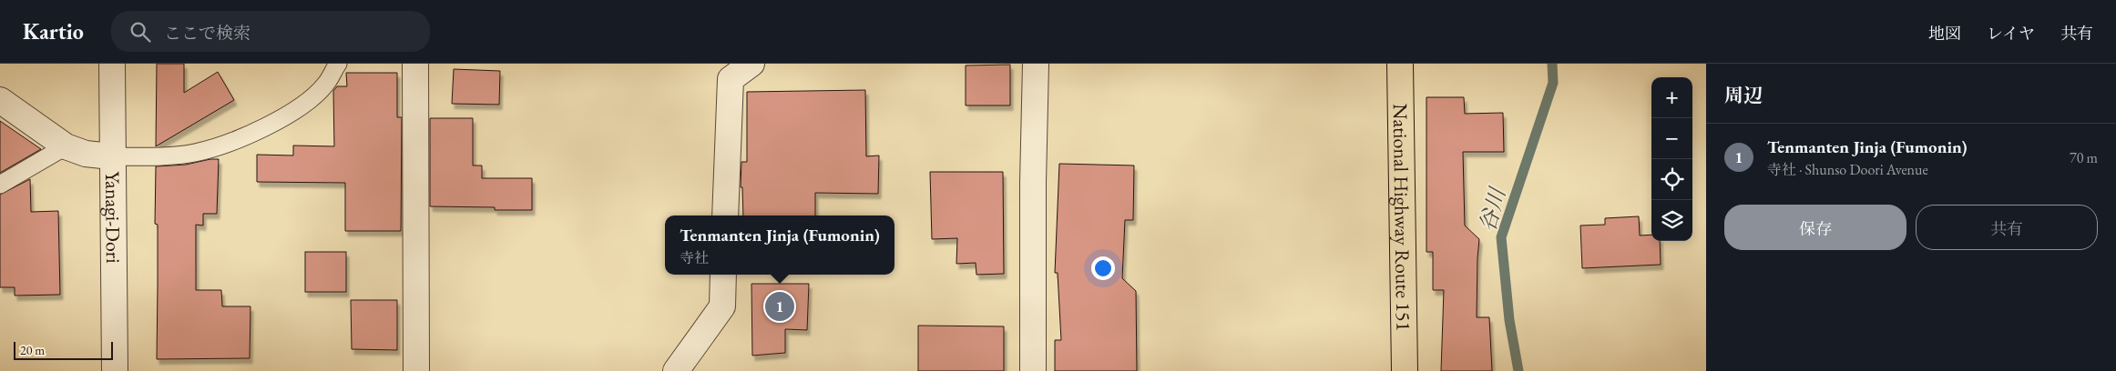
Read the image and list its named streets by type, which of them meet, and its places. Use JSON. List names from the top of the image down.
{
  "streets": {
    "highway": ["National Highway Route 151"],
    "street": ["Yanagi-Dori"]
  },
  "water": ["谷川"],
  "scale_bar": "20 m",
  "page": {
    "header": "Kartio",
    "search": "ここで検索",
    "nav": ["地図", "レイヤ", "共有"],
    "heading": "周辺",
    "map_buttons": ["+", "−"],
    "list": [
      {
        "mark": "1",
        "name": "Tenmanten Jinja (Fumonin)",
        "note": "寺社 · Shunso Doori Avenue",
        "value": "70 m"
      }
    ],
    "buttons": ["保存", "共有"],
    "popup": ["Tenmanten Jinja (Fumonin)", "寺社"],
    "pins": "1",
    "scale": "20 m"
  }
}
